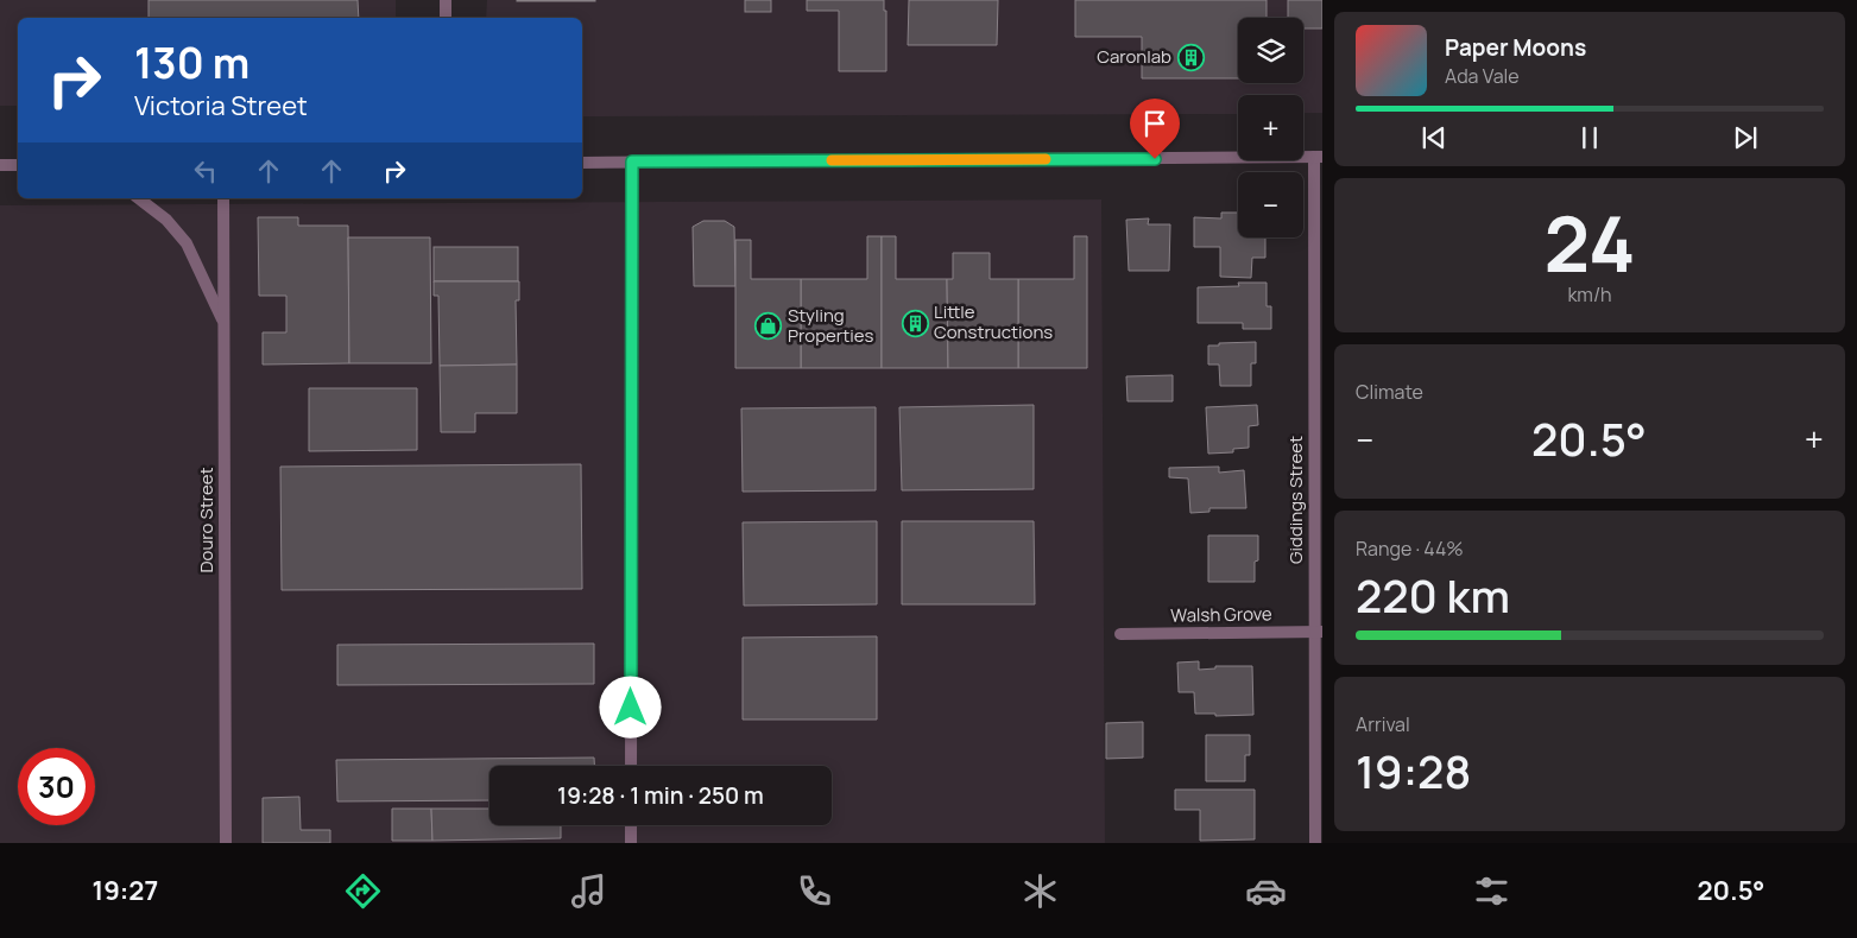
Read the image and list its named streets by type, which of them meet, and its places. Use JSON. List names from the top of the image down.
{
  "streets": {
    "street": ["Giddings Street", "Douro Street", "Walsh Grove"]
  },
  "crossings": [
    ["Giddings Street", "Walsh Grove"]
  ],
  "places": {
    "building": ["Caronlab", "Little Constructions"],
    "shop": ["Styling Properties"]
  },
  "page": {
    "map_buttons": ["+", "−"],
    "turn": ["130 m", "Victoria Street"],
    "song": ["Paper Moons", "Ada Vale"],
    "tile": [
      ["24", "km/h"],
      "Climate",
      ["Range · 44%", "220 km"],
      ["Arrival", "19:28"]
    ],
    "heat": ["−", "20.5°", "+"],
    "limit": "30",
    "trip": "19:28 · 1 min · 250 m",
    "tabs": ["19:27", "20.5°"]
  }
}
